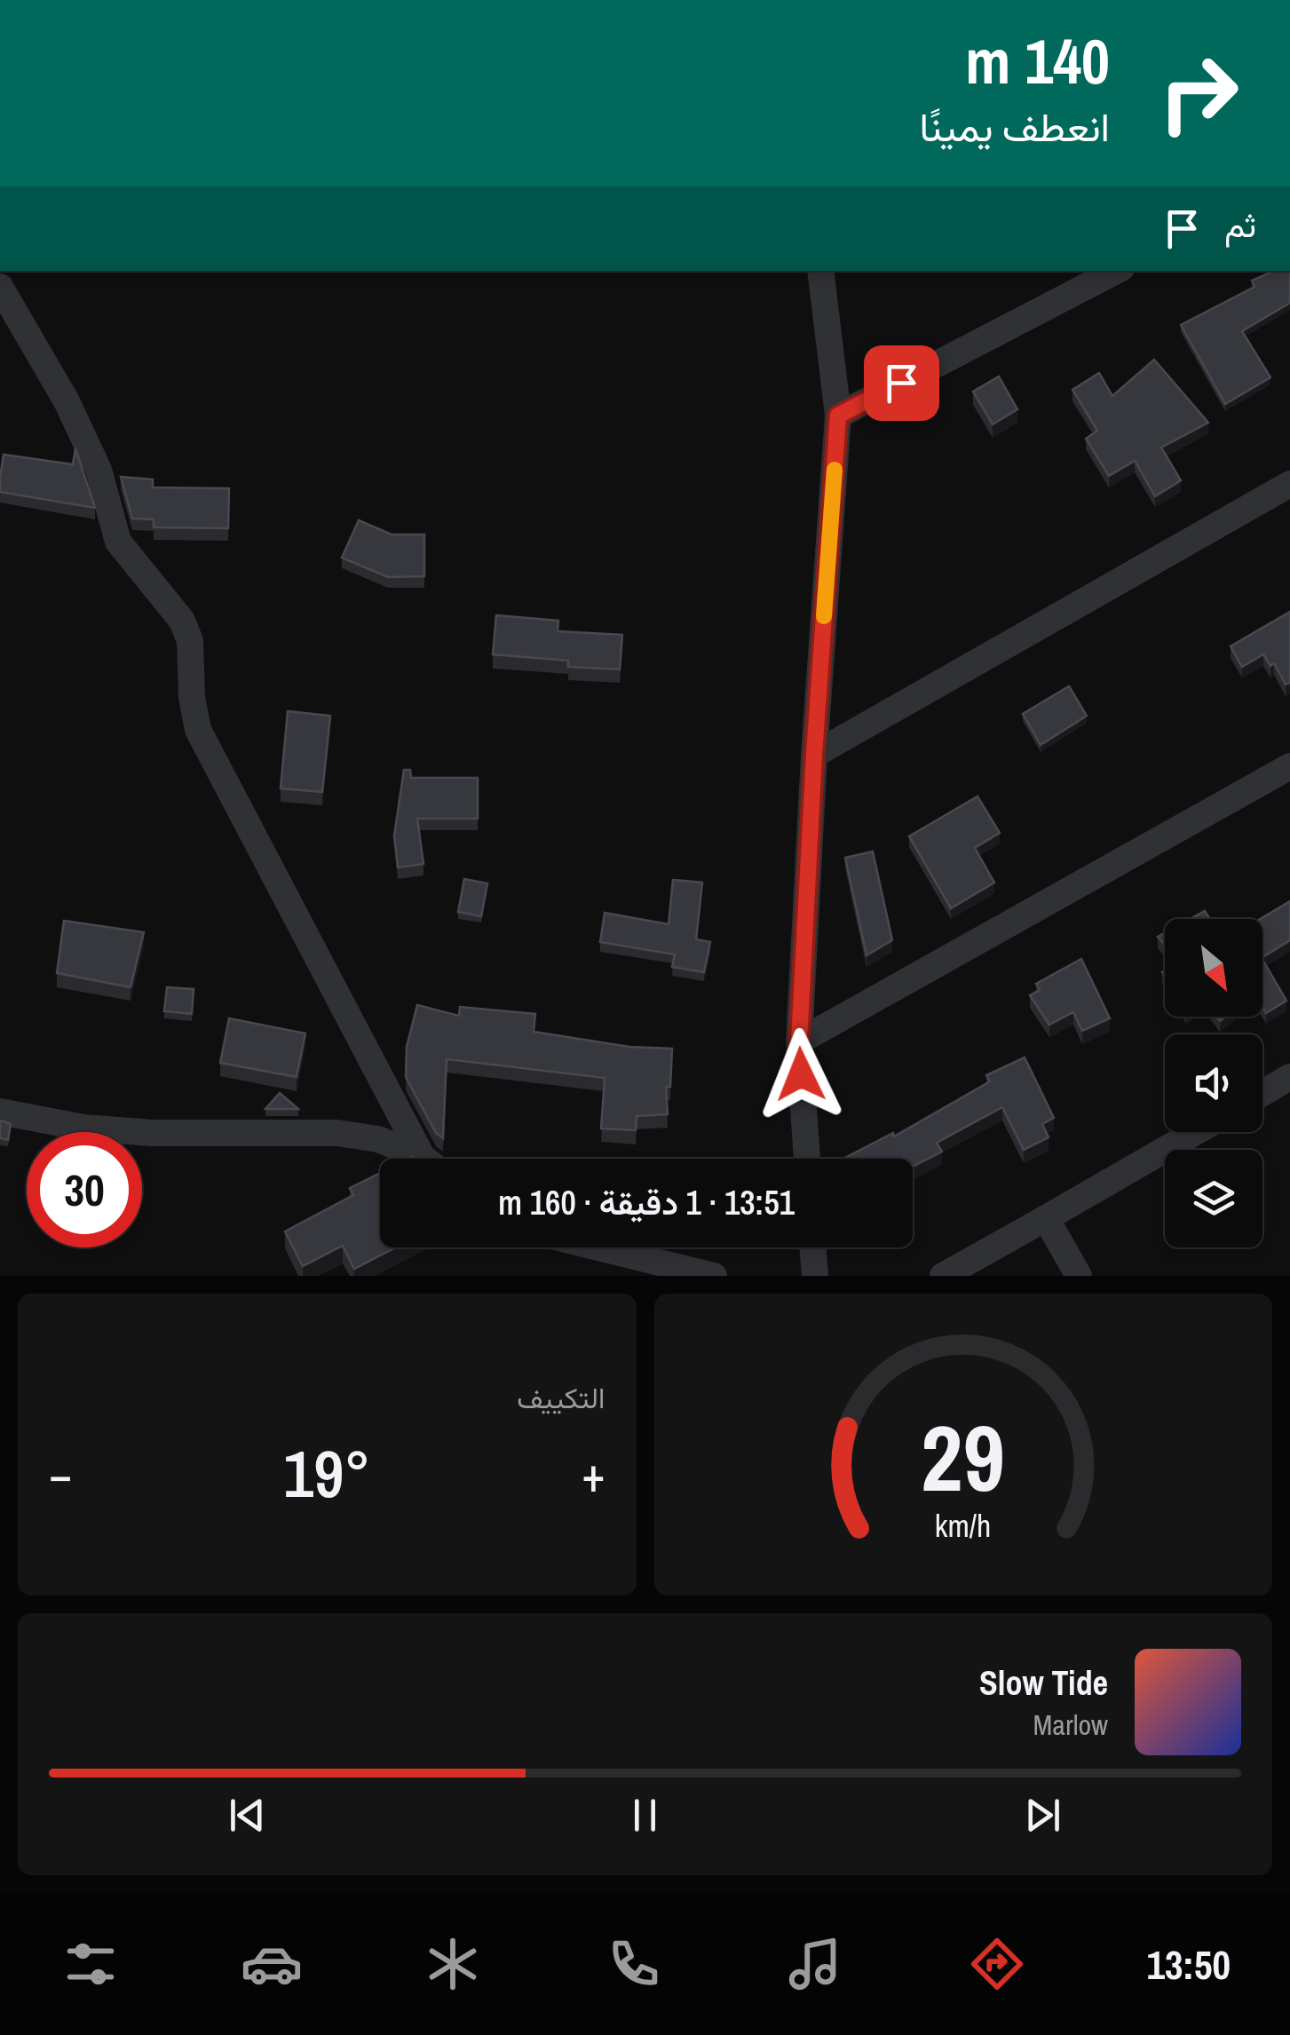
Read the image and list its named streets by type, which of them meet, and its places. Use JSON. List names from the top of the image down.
{
  "north": "bottom right",
  "page": {
    "turn": ["140 m", "انعطف يمينًا"],
    "then": "ثم",
    "limit": "30",
    "trip": "13:51 · 1 دقيقة · 160 m",
    "tile": "التكييف",
    "heat": ["−", "19°", "+"],
    "song": ["Slow Tide", "Marlow"],
    "tabs": "13:50",
    "gauge": ["29", "km/h"]
  }
}
